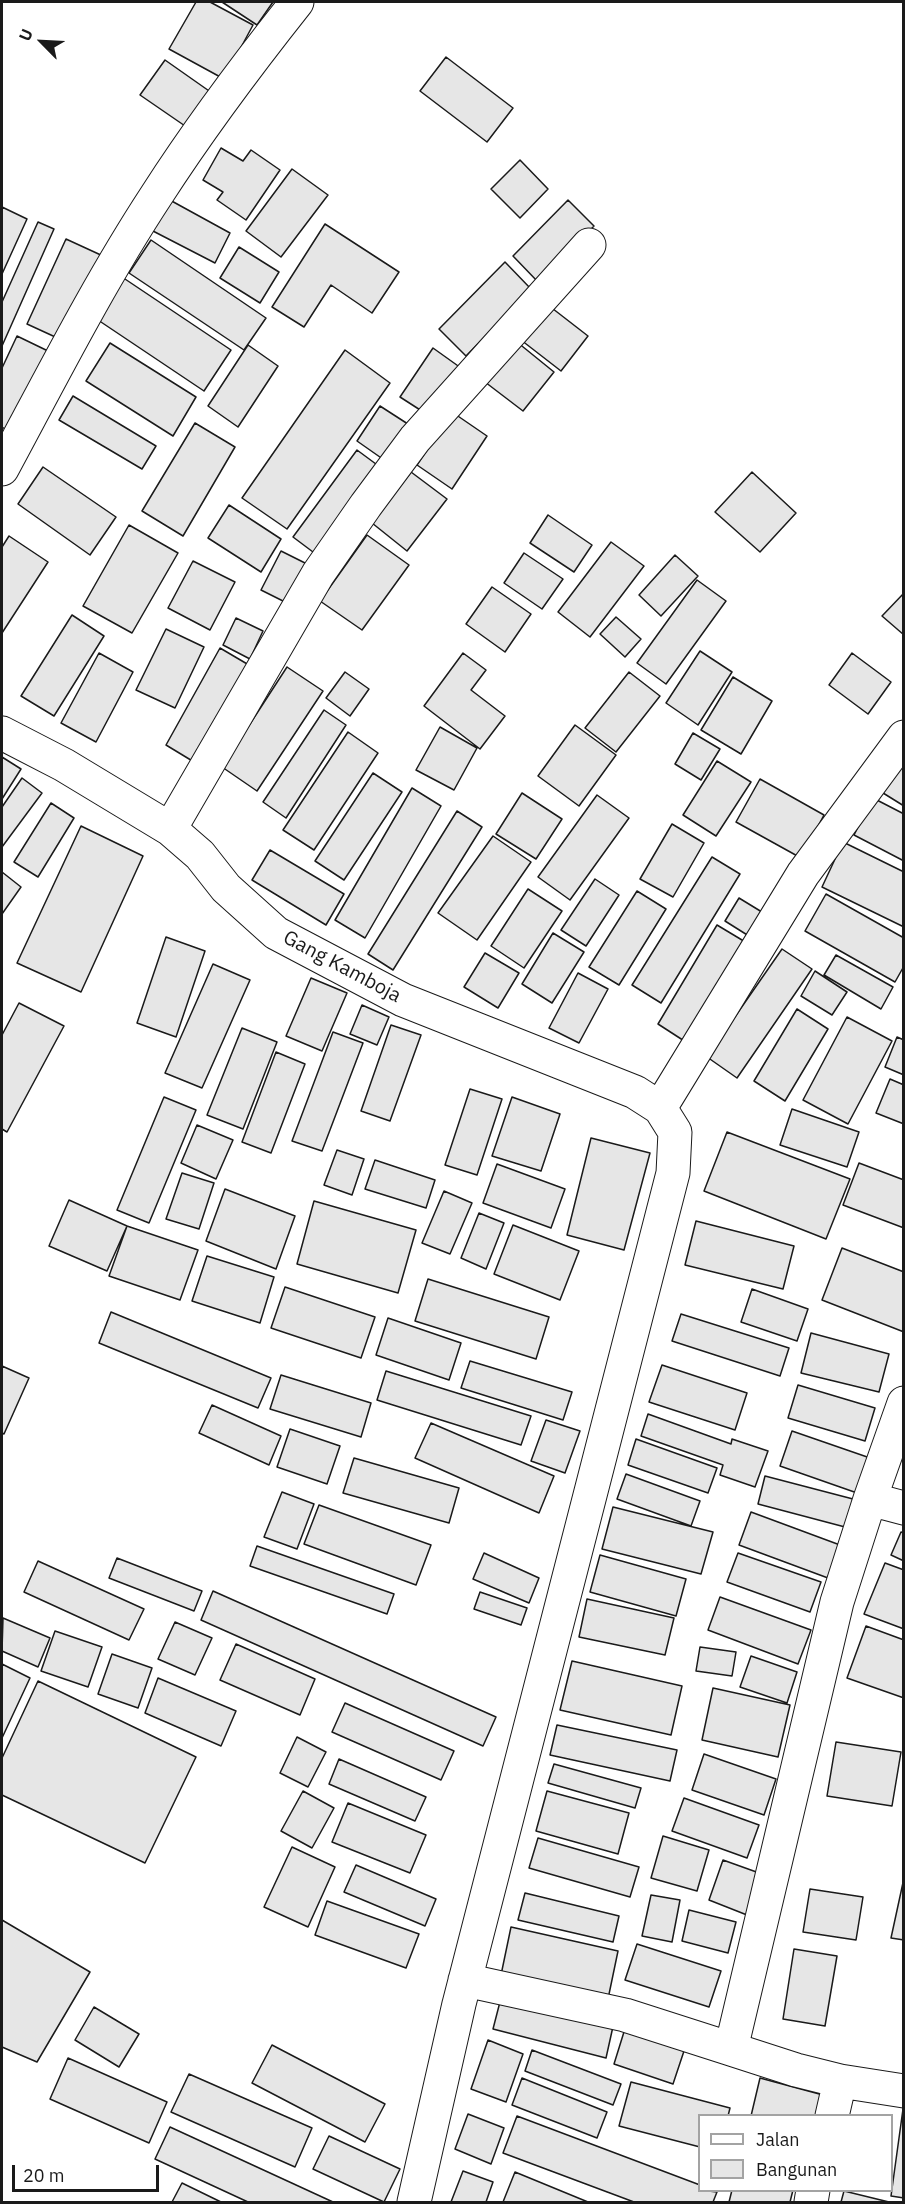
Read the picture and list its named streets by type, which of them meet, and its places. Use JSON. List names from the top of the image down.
{
  "streets": {
    "street": ["Gang Kamboja"]
  },
  "legend": ["Jalan", "Bangunan"],
  "scale_bar": "20 m",
  "north": "top left"
}
